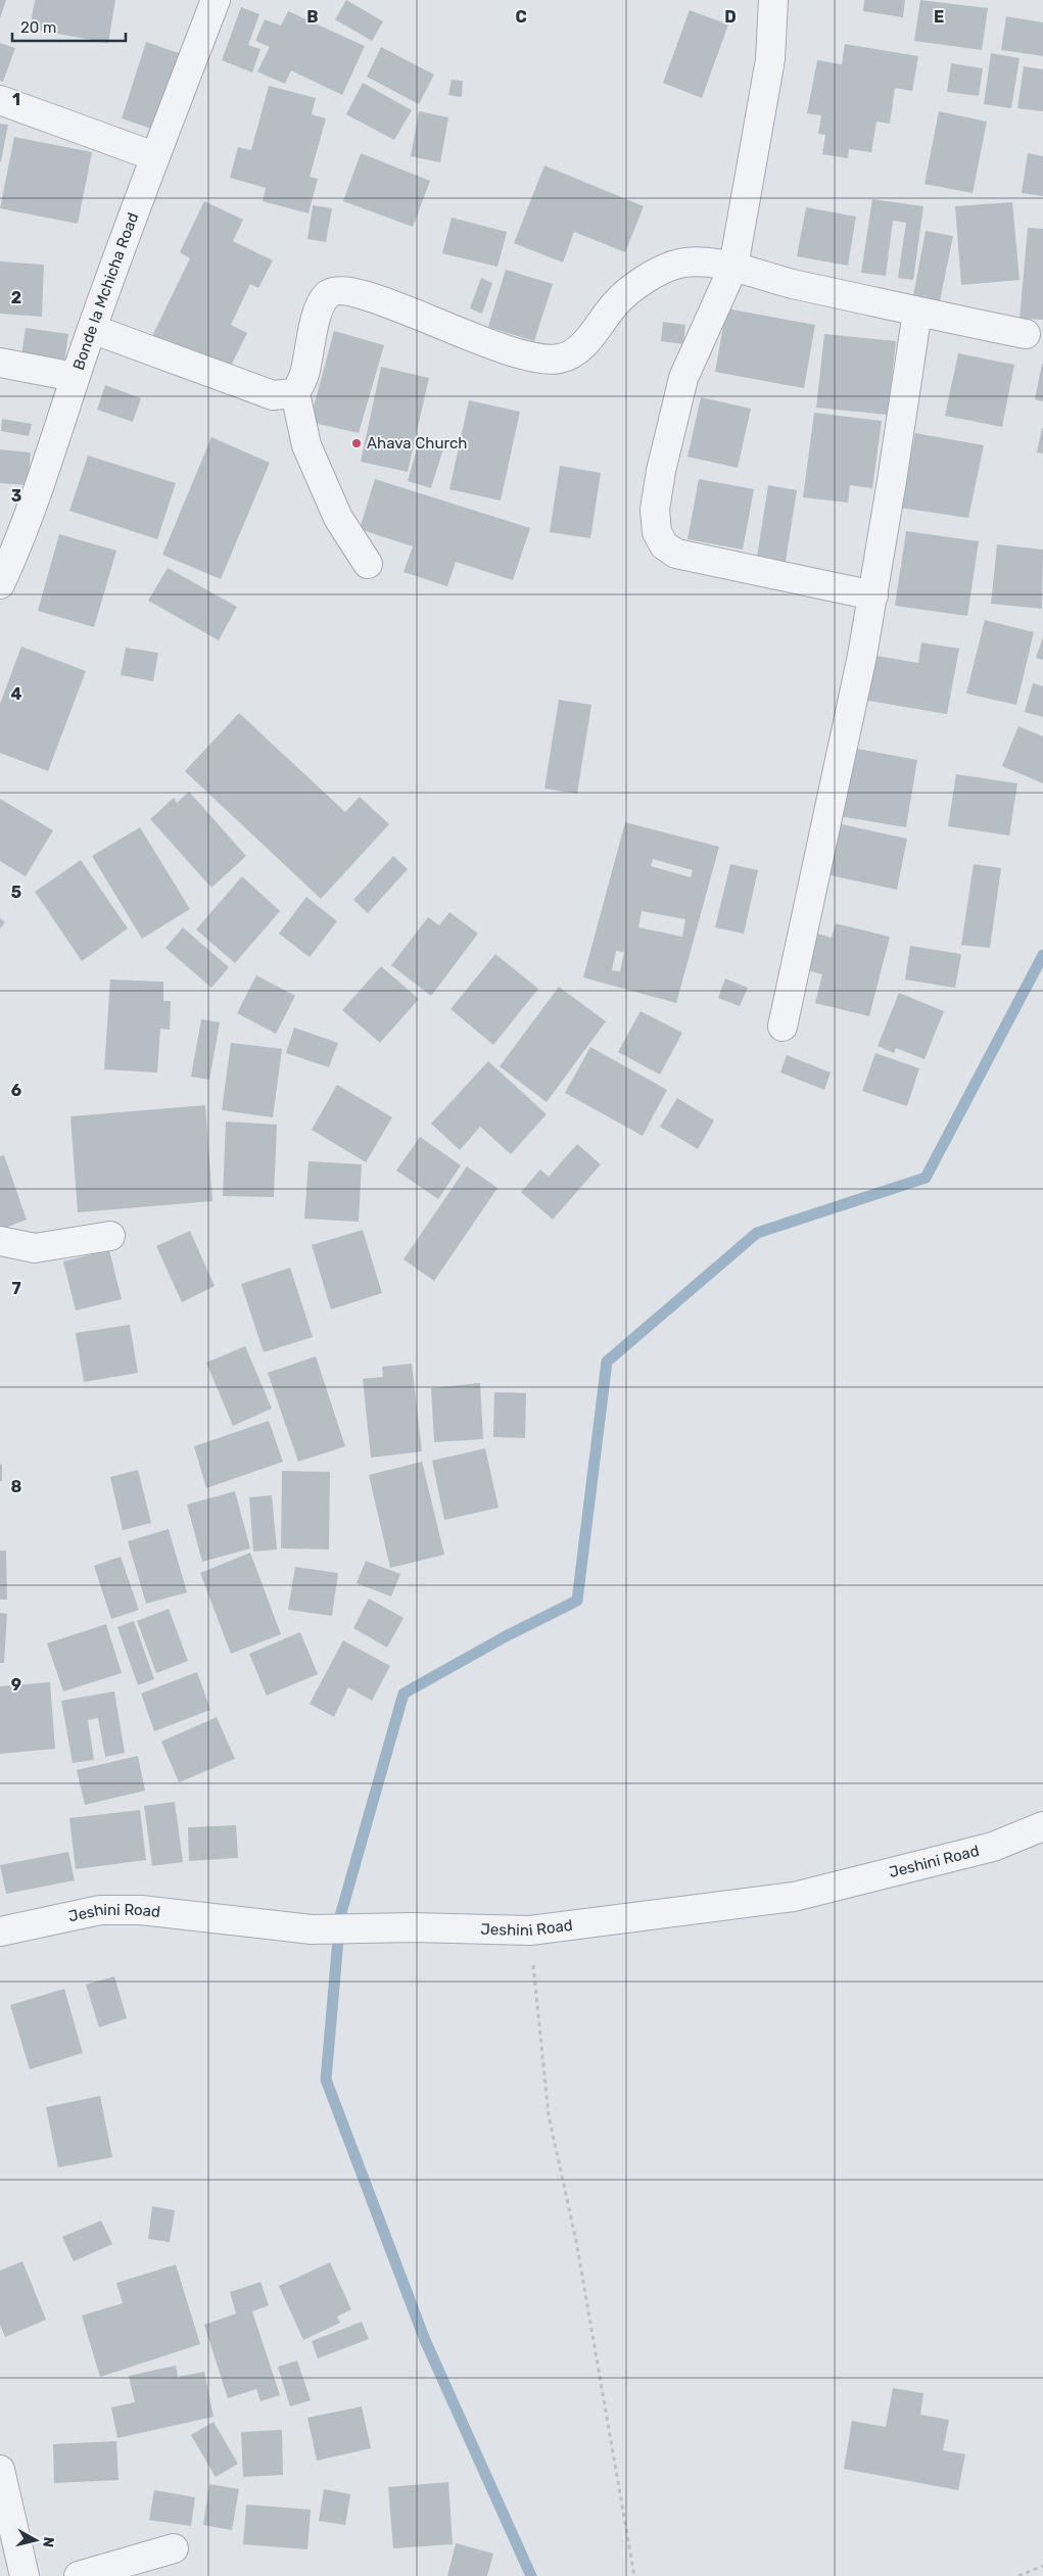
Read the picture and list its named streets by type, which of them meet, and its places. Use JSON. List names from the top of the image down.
{
  "streets": {
    "street": ["Bonde la Mchicha Road", "Jeshini Road"]
  },
  "places": ["Ahava Church"],
  "scale_bar": "20 m",
  "north": "right",
  "grid": {
    "columns": [
      "B",
      "C",
      "D",
      "E"
    ],
    "rows": [
      "1",
      "2",
      "3",
      "4",
      "5",
      "6",
      "7",
      "8",
      "9"
    ]
  }
}
